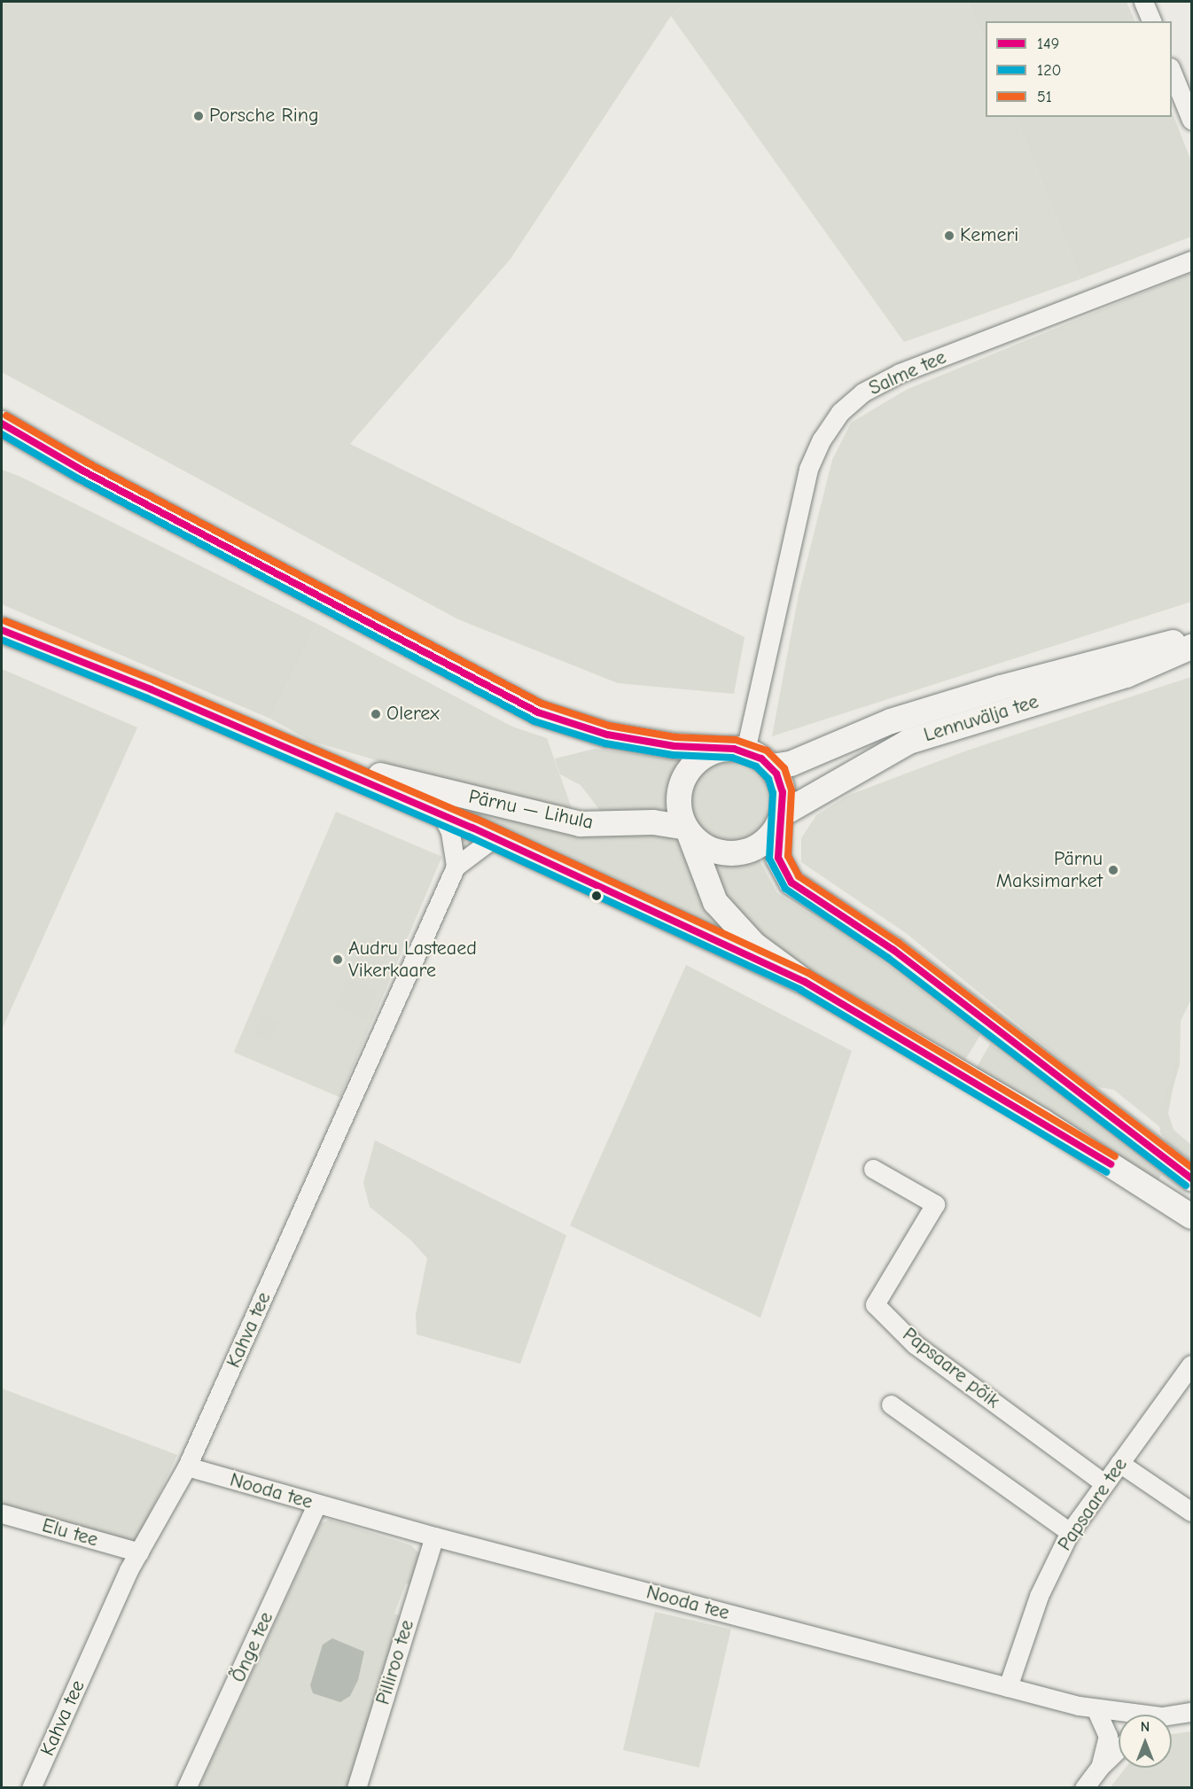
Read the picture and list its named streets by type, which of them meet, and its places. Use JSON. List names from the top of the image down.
{
  "streets": {
    "main road": ["Lennuvälja tee", "Pärnu — Lihula"],
    "street": [
      "Salme tee",
      "Kahva tee",
      "Papsaare põik",
      "Nooda tee",
      "Papsaare tee",
      "Elu tee",
      "Õnge tee",
      "Pilliroo tee"
    ]
  },
  "crossings": [
    ["Salme tee", "Lennuvälja tee"],
    ["Salme tee", "Pärnu — Lihula"],
    ["Lennuvälja tee", "Pärnu — Lihula"],
    ["Kahva tee", "Nooda tee"],
    ["Kahva tee", "Elu tee"],
    ["Papsaare põik", "Papsaare tee"],
    ["Nooda tee", "Papsaare tee"],
    ["Nooda tee", "Õnge tee"],
    ["Nooda tee", "Pilliroo tee"]
  ],
  "places": [
    "Porsche Ring",
    "Kemeri",
    "Olerex",
    "Pärnu Maksimarket",
    "Audru Lasteaed Vikerkaare"
  ],
  "lines": ["transit line 51", "transit line 149", "transit line 120"],
  "legend": ["149", "120", "51"],
  "north": "top"
}
